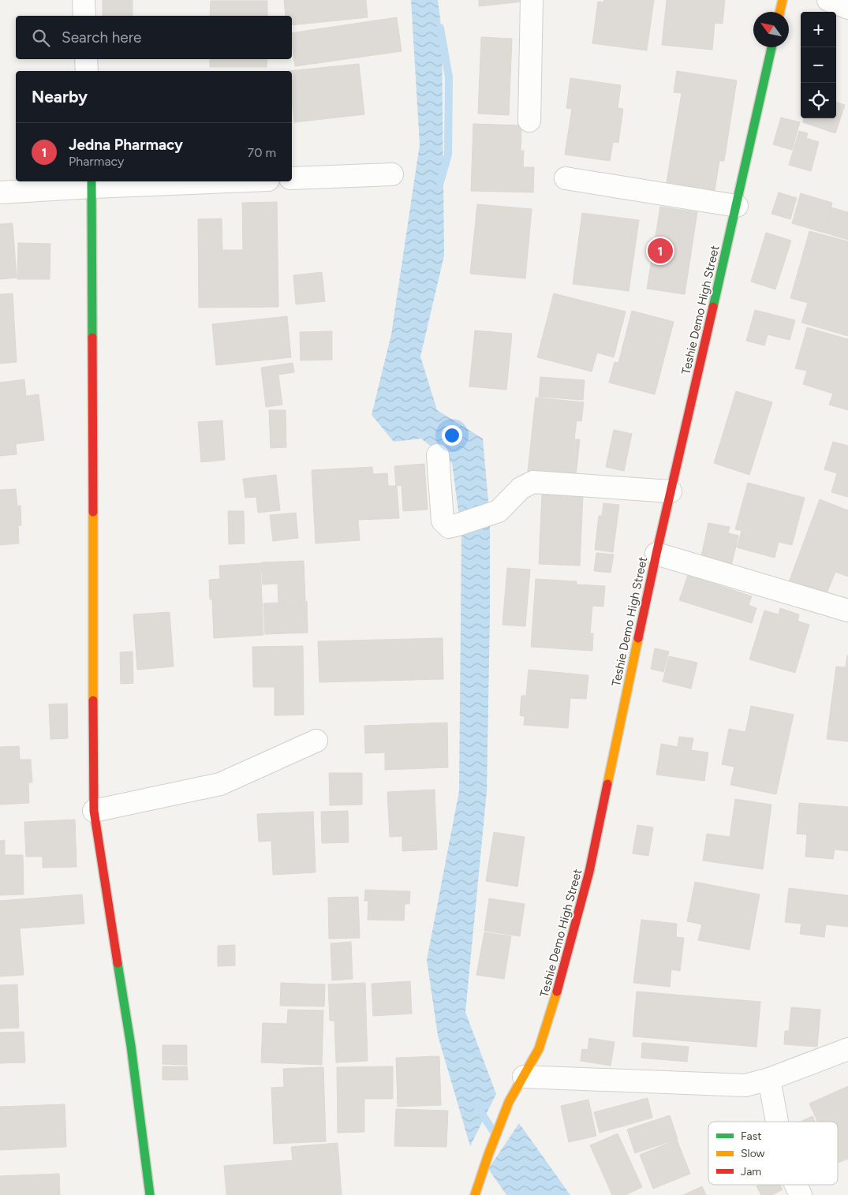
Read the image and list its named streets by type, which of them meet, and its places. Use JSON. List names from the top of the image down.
{
  "streets": {
    "street": ["Teshie Demo High Street"]
  },
  "legend": ["Fast", "Slow", "Jam"],
  "north": "top left",
  "page": {
    "map_buttons": ["+", "−"],
    "search": "Search here",
    "heading": "Nearby",
    "list": [
      {
        "mark": "1",
        "name": "Jedna Pharmacy",
        "note": "Pharmacy",
        "value": "70 m"
      }
    ],
    "pins": "1"
  }
}
